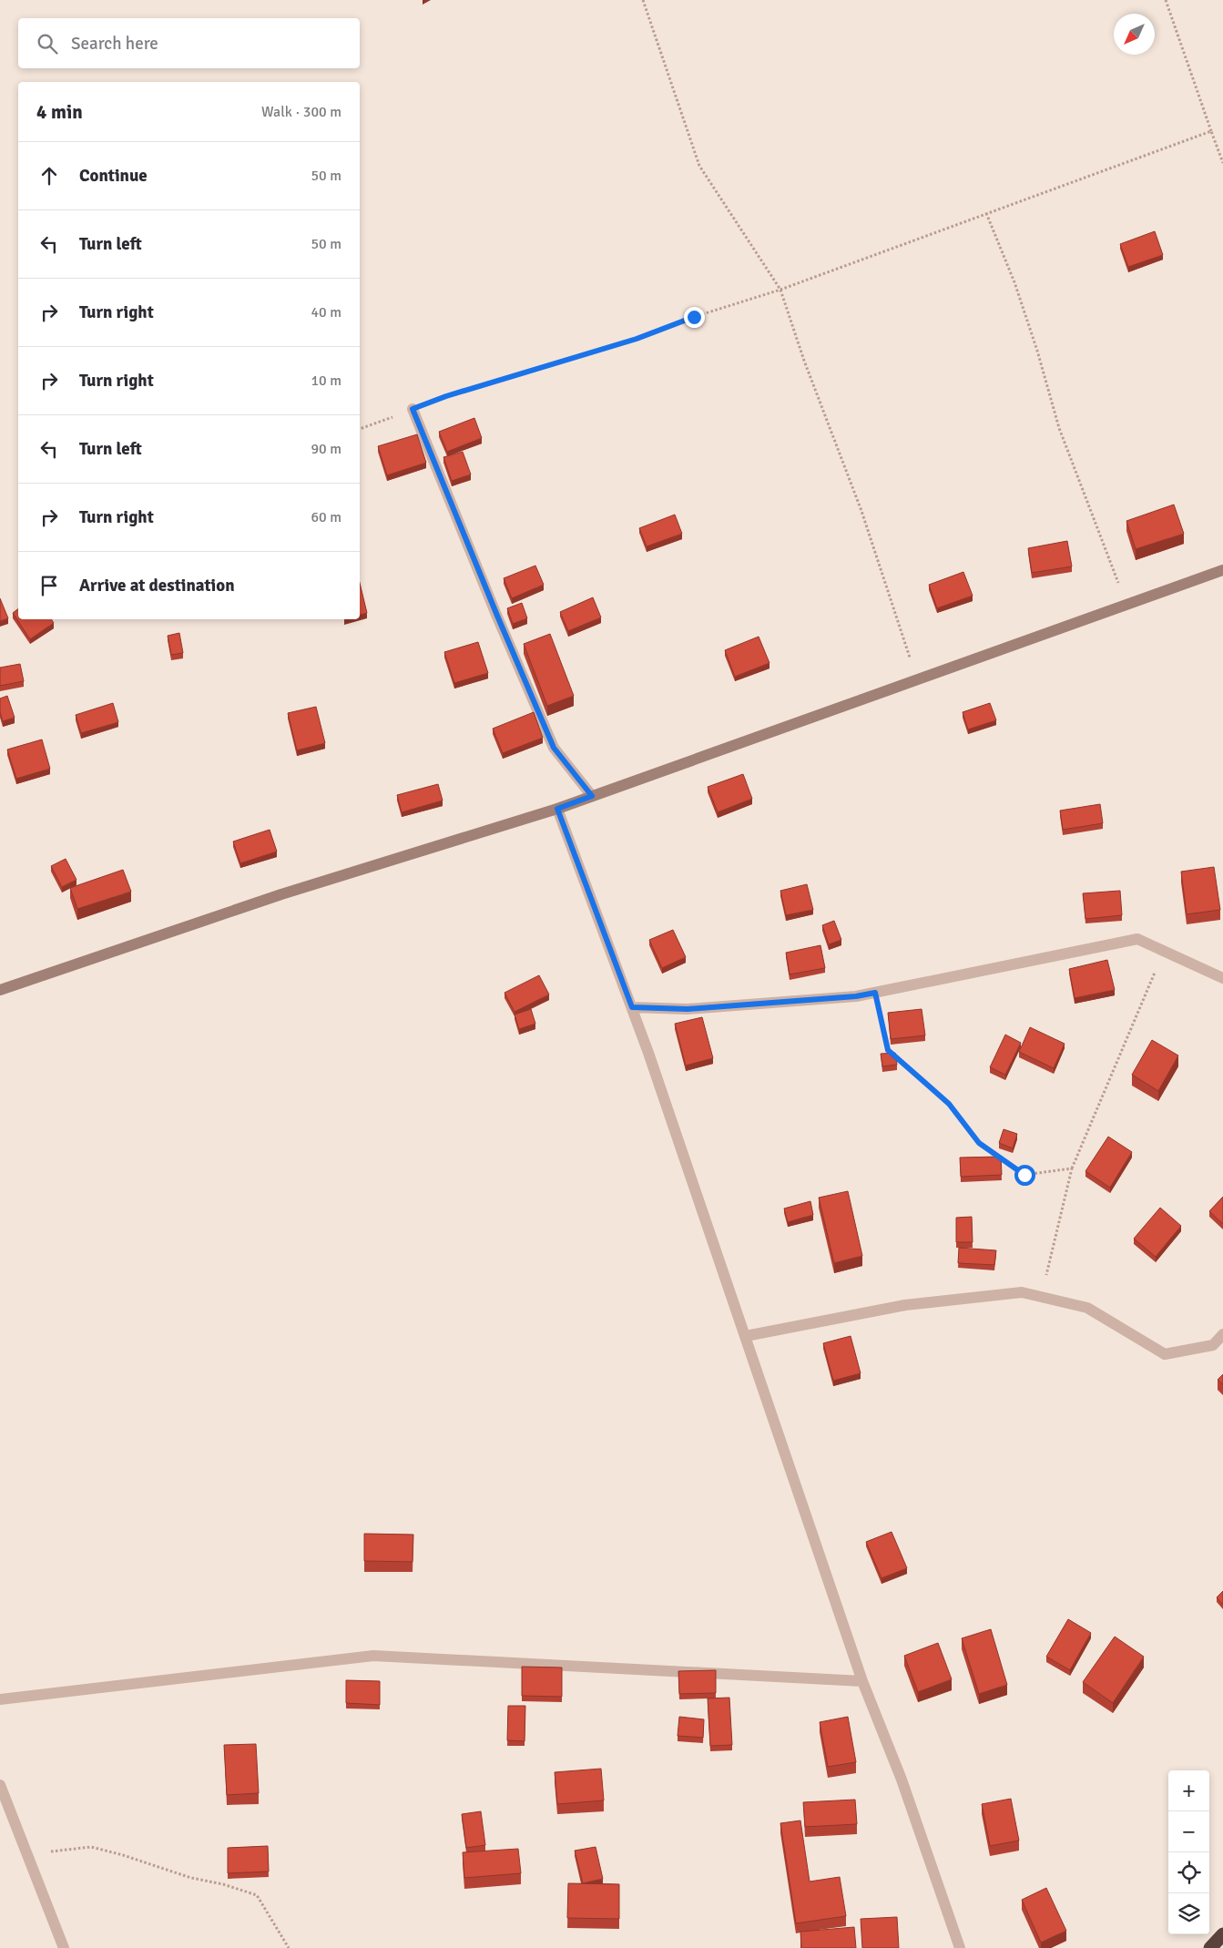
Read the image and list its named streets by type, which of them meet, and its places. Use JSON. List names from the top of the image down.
{
  "north": "bottom left",
  "page": {
    "search": "Search here",
    "heading": ["4 min", "Walk · 300 m"],
    "list": [
      ["Continue", "50 m"],
      ["Turn left", "50 m"],
      ["Turn right", "40 m"],
      ["Turn right", "10 m"],
      ["Turn left", "90 m"],
      ["Turn right", "60 m"],
      "Arrive at destination"
    ],
    "map_buttons": ["+", "−"]
  }
}
